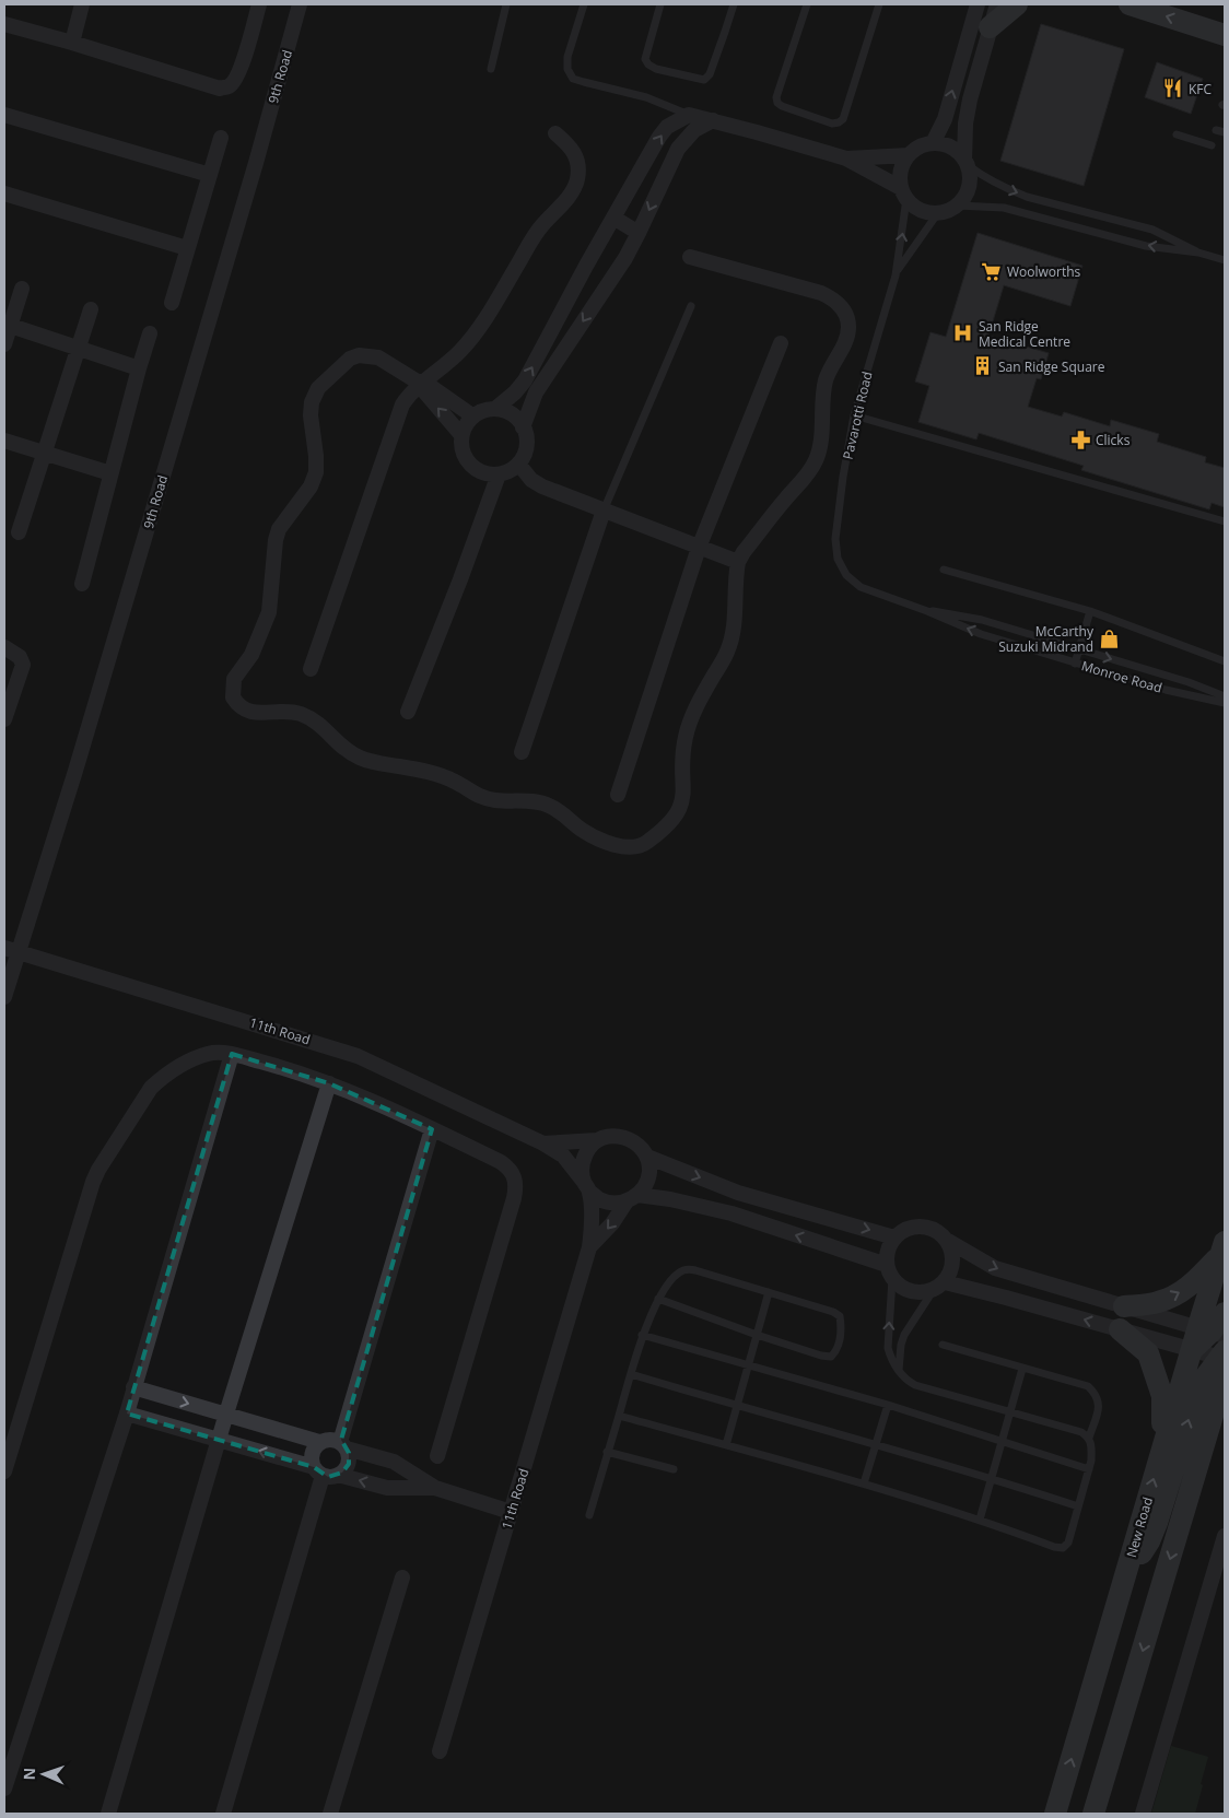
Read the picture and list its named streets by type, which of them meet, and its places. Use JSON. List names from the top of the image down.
{
  "streets": {
    "main road": ["New Road"],
    "street": ["9th Road", "11th Road"],
    "lane": ["Pavarotti Road", "Monroe Road"]
  },
  "crossings": [
    ["9th Road", "11th Road"],
    ["Pavarotti Road", "Monroe Road"]
  ],
  "places": {
    "restaurant": ["KFC"],
    "supermarket": ["Woolworths"],
    "hospital": ["San Ridge Medical Centre"],
    "building": ["San Ridge Square"],
    "pharmacy": ["Clicks"],
    "shop": ["McCarthy Suzuki Midrand"]
  },
  "north": "left"
}
